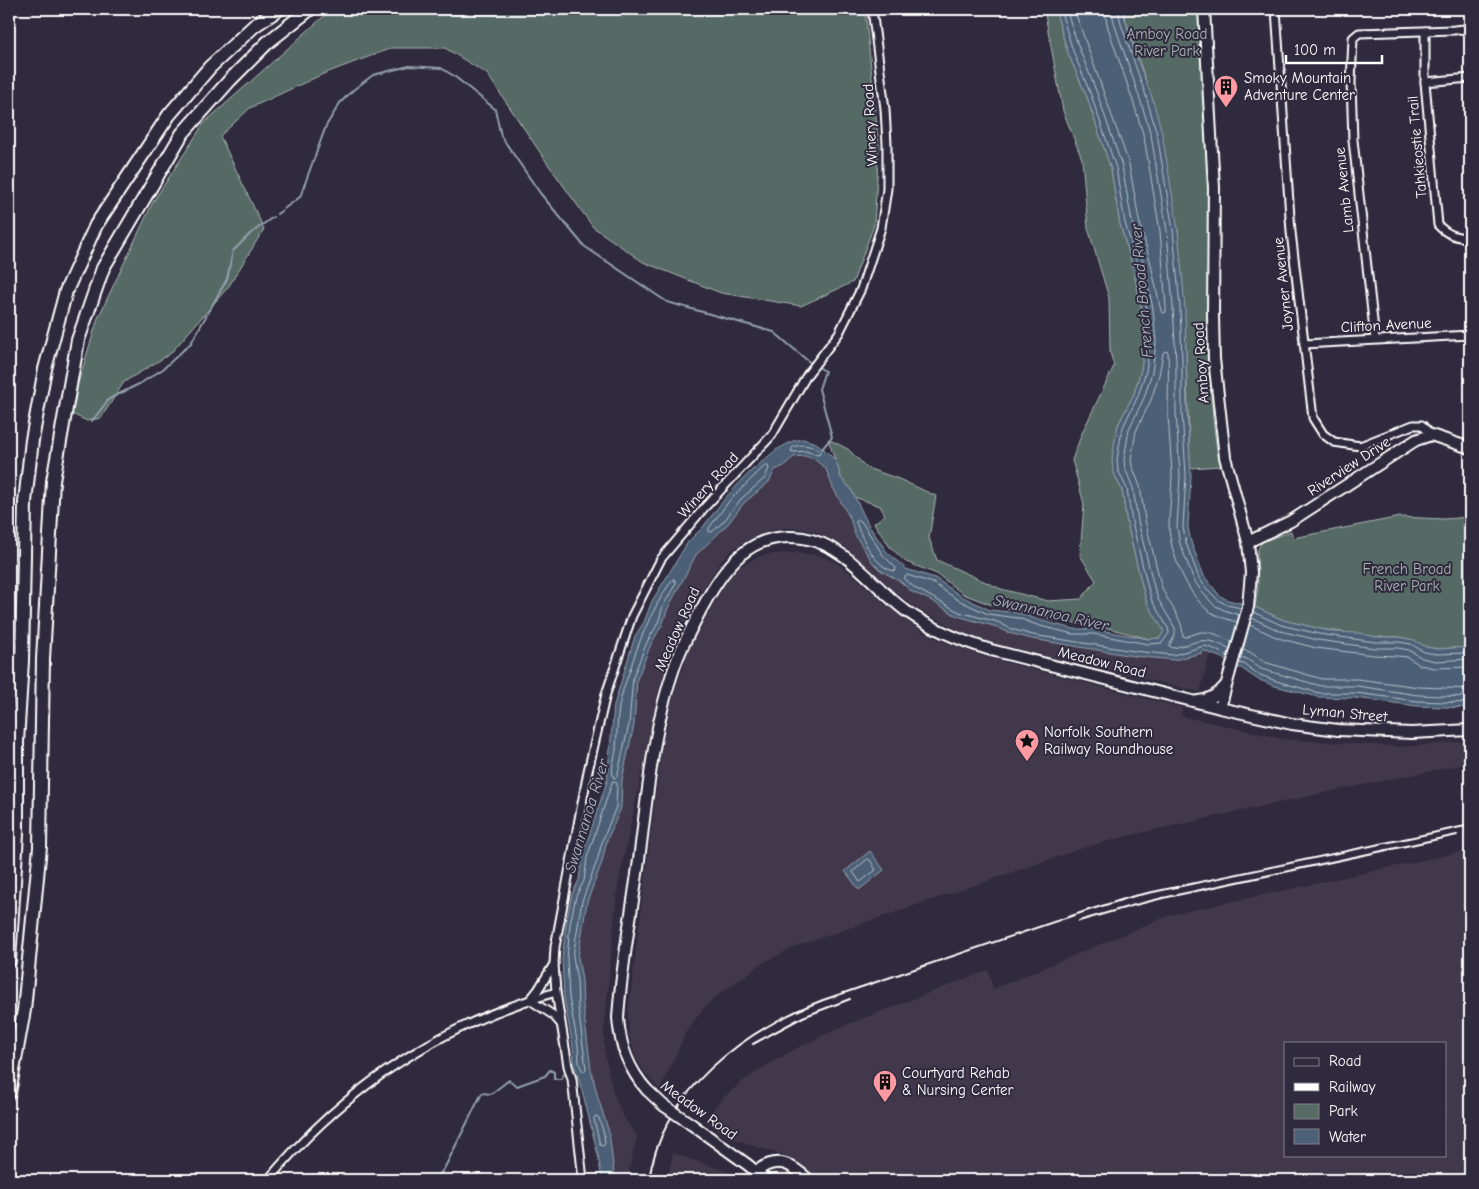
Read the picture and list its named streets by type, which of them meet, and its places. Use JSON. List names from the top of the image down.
{
  "streets": {
    "main road": [
      "Amboy Road",
      "Riverview Drive",
      "Meadow Road",
      "Lyman Street"
    ],
    "street": [
      "Winery Road",
      "Tahkieostie Trail",
      "Lamb Avenue",
      "Joyner Avenue",
      "Clifton Avenue"
    ]
  },
  "crossings": [
    ["Tahkieostie Trail", "Lamb Avenue"],
    ["Lamb Avenue", "Clifton Avenue"],
    ["Joyner Avenue", "Clifton Avenue"],
    ["Joyner Avenue", "Riverview Drive"],
    ["Amboy Road", "Riverview Drive"],
    ["Amboy Road", "Meadow Road"],
    ["Amboy Road", "Lyman Street"],
    ["Meadow Road", "Lyman Street"]
  ],
  "water": ["French Broad River", "Swannanoa River"],
  "parks": ["Amboy Road River Park", "French Broad River Park"],
  "places": {
    "building": ["Smoky Mountain Adventure Center", "Courtyard Rehab & Nursing Center"],
    "place": ["Norfolk Southern Railway Roundhouse"]
  },
  "legend": [
    "Road",
    "Railway",
    "Park",
    "Water"
  ],
  "scale_bar": "100 m"
}
